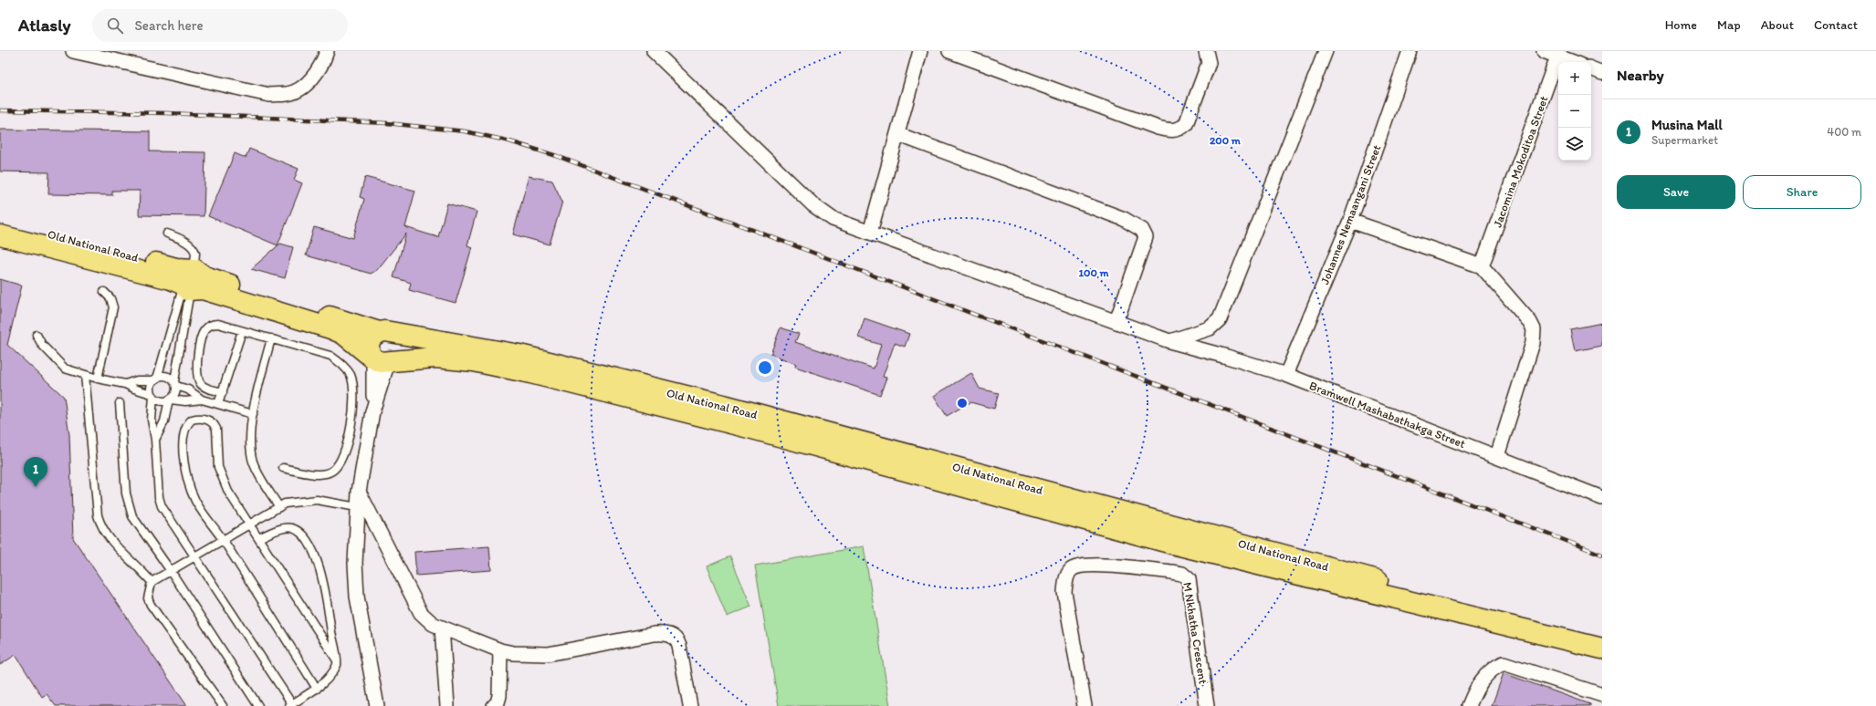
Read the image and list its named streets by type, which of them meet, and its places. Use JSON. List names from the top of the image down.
{
  "streets": {
    "main road": ["Old National Road"],
    "street": [
      "Jacomina Mokoditoa Street",
      "Johannes Nemaangani Street",
      "Bramwell Mashabathakga Street",
      "M Nkhatha Crescent"
    ]
  },
  "crossings": [
    ["Johannes Nemaangani Street", "Bramwell Mashabathakga Street"]
  ],
  "page": {
    "header": "Atlasly",
    "search": "Search here",
    "nav": [
      "Home",
      "Map",
      "About",
      "Contact"
    ],
    "heading": "Nearby",
    "map_buttons": ["+", "−"],
    "list": [
      {
        "mark": "1",
        "name": "Musina Mall",
        "note": "Supermarket",
        "value": "400 m"
      }
    ],
    "buttons": ["Save", "Share"],
    "pins": "1"
  },
  "rings": ["200 m", "100 m"]
}
